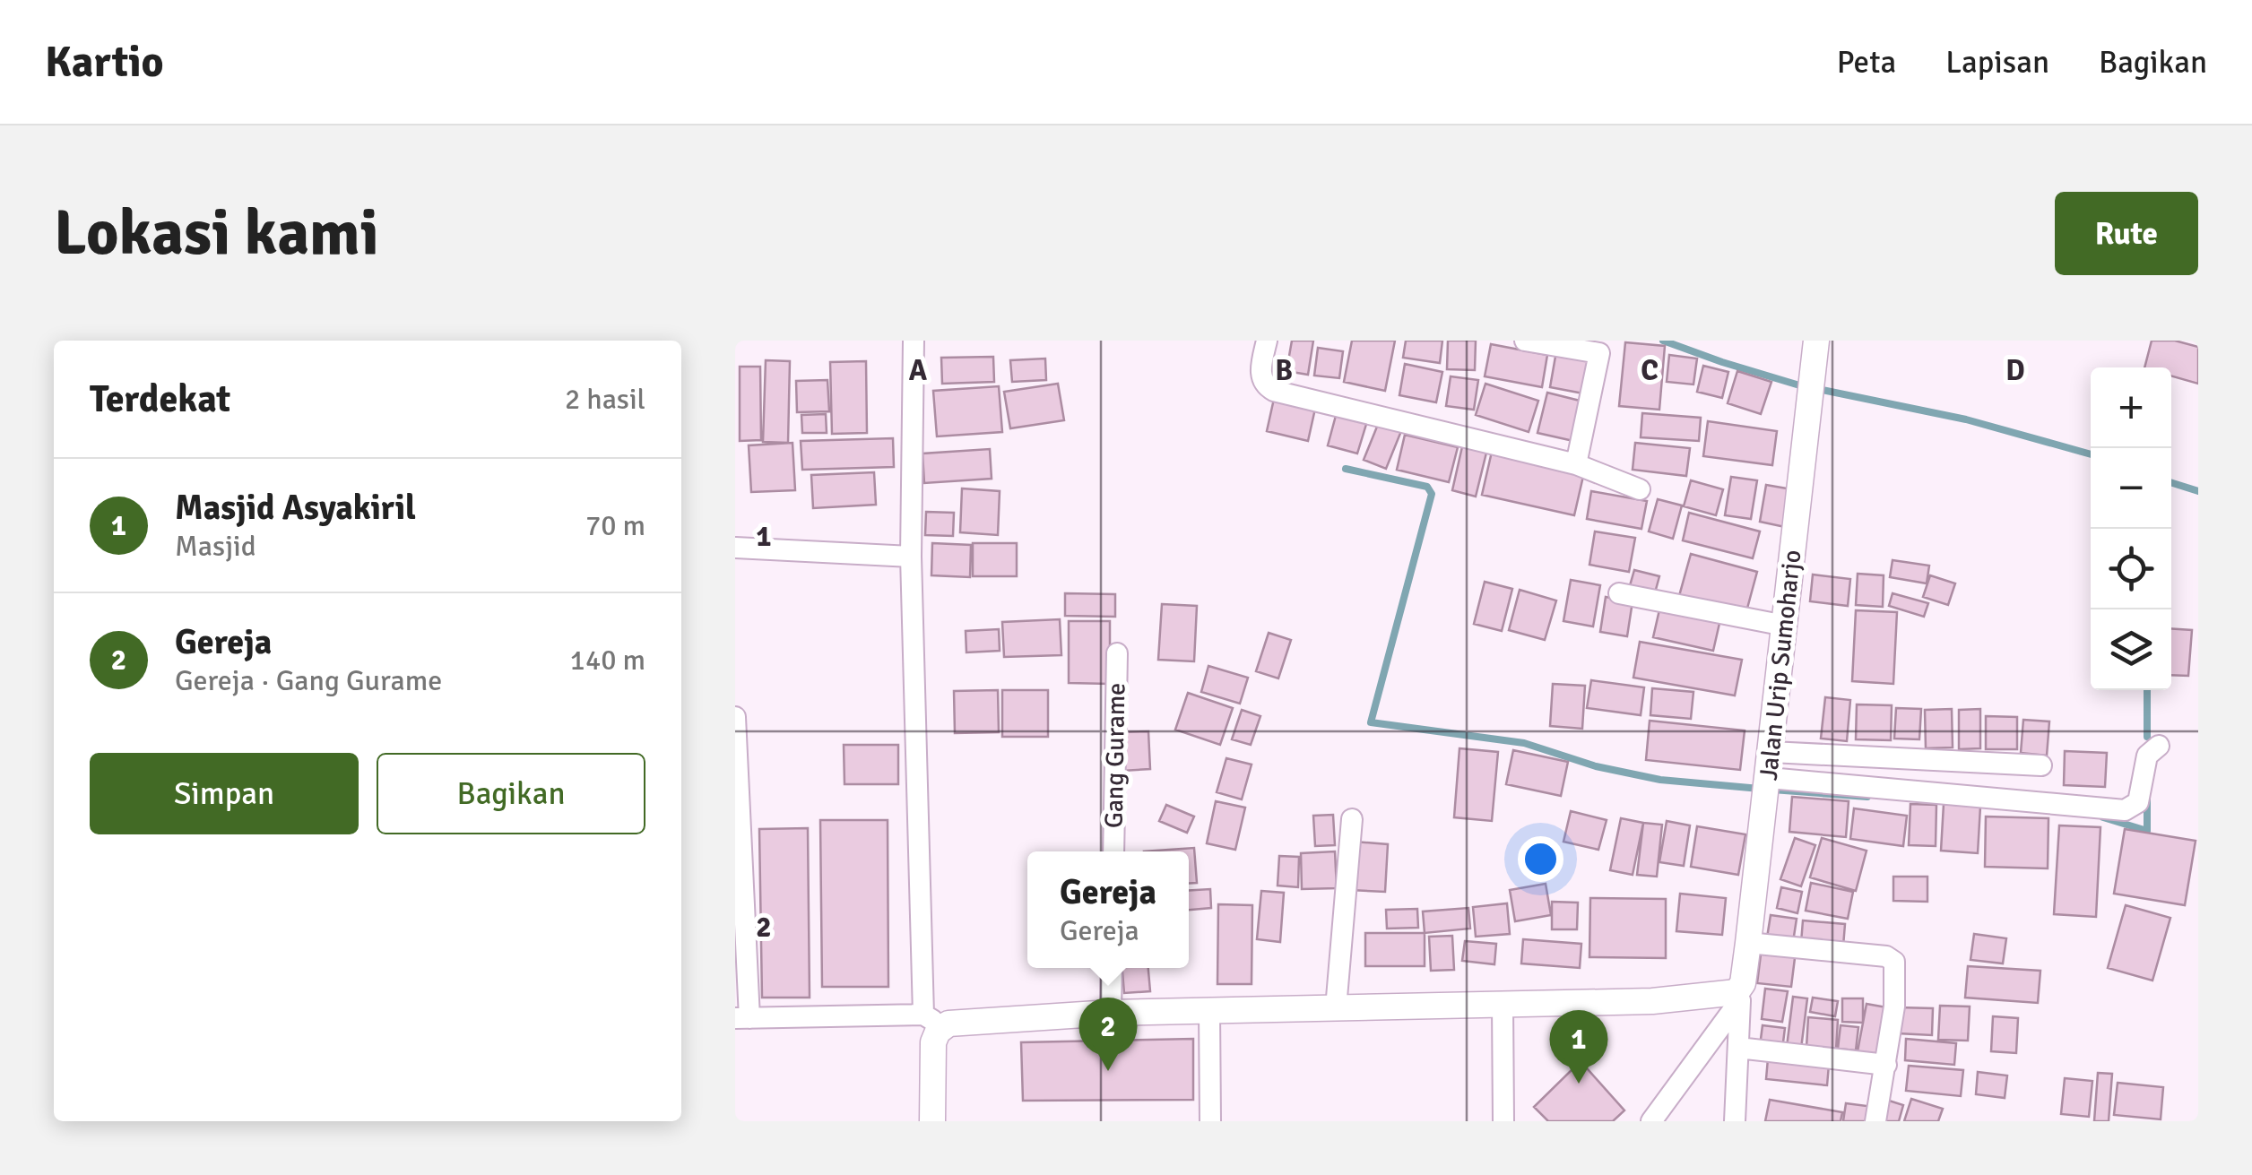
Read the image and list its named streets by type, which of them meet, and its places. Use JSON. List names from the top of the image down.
{
  "streets": {
    "street": ["Jalan Urip Sumoharjo", "Gang Gurame"]
  },
  "page": {
    "header": "Kartio",
    "nav": ["Peta", "Lapisan", "Bagikan"],
    "buttons": [
      "Rute",
      ["Simpan", "Bagikan"]
    ],
    "title": "Lokasi kami",
    "heading": ["Terdekat", "2 hasil"],
    "map_buttons": ["+", "−"],
    "list": [
      {
        "mark": "1",
        "name": "Masjid Asyakiril",
        "note": "Masjid",
        "value": "70 m"
      },
      {
        "mark": "2",
        "name": "Gereja",
        "note": "Gereja · Gang Gurame",
        "value": "140 m"
      }
    ],
    "popup": ["Gereja", "Gereja"],
    "pins": ["2", "1"]
  },
  "grid": {
    "columns": [
      "A",
      "B",
      "C",
      "D"
    ],
    "rows": ["1", "2"]
  }
}
